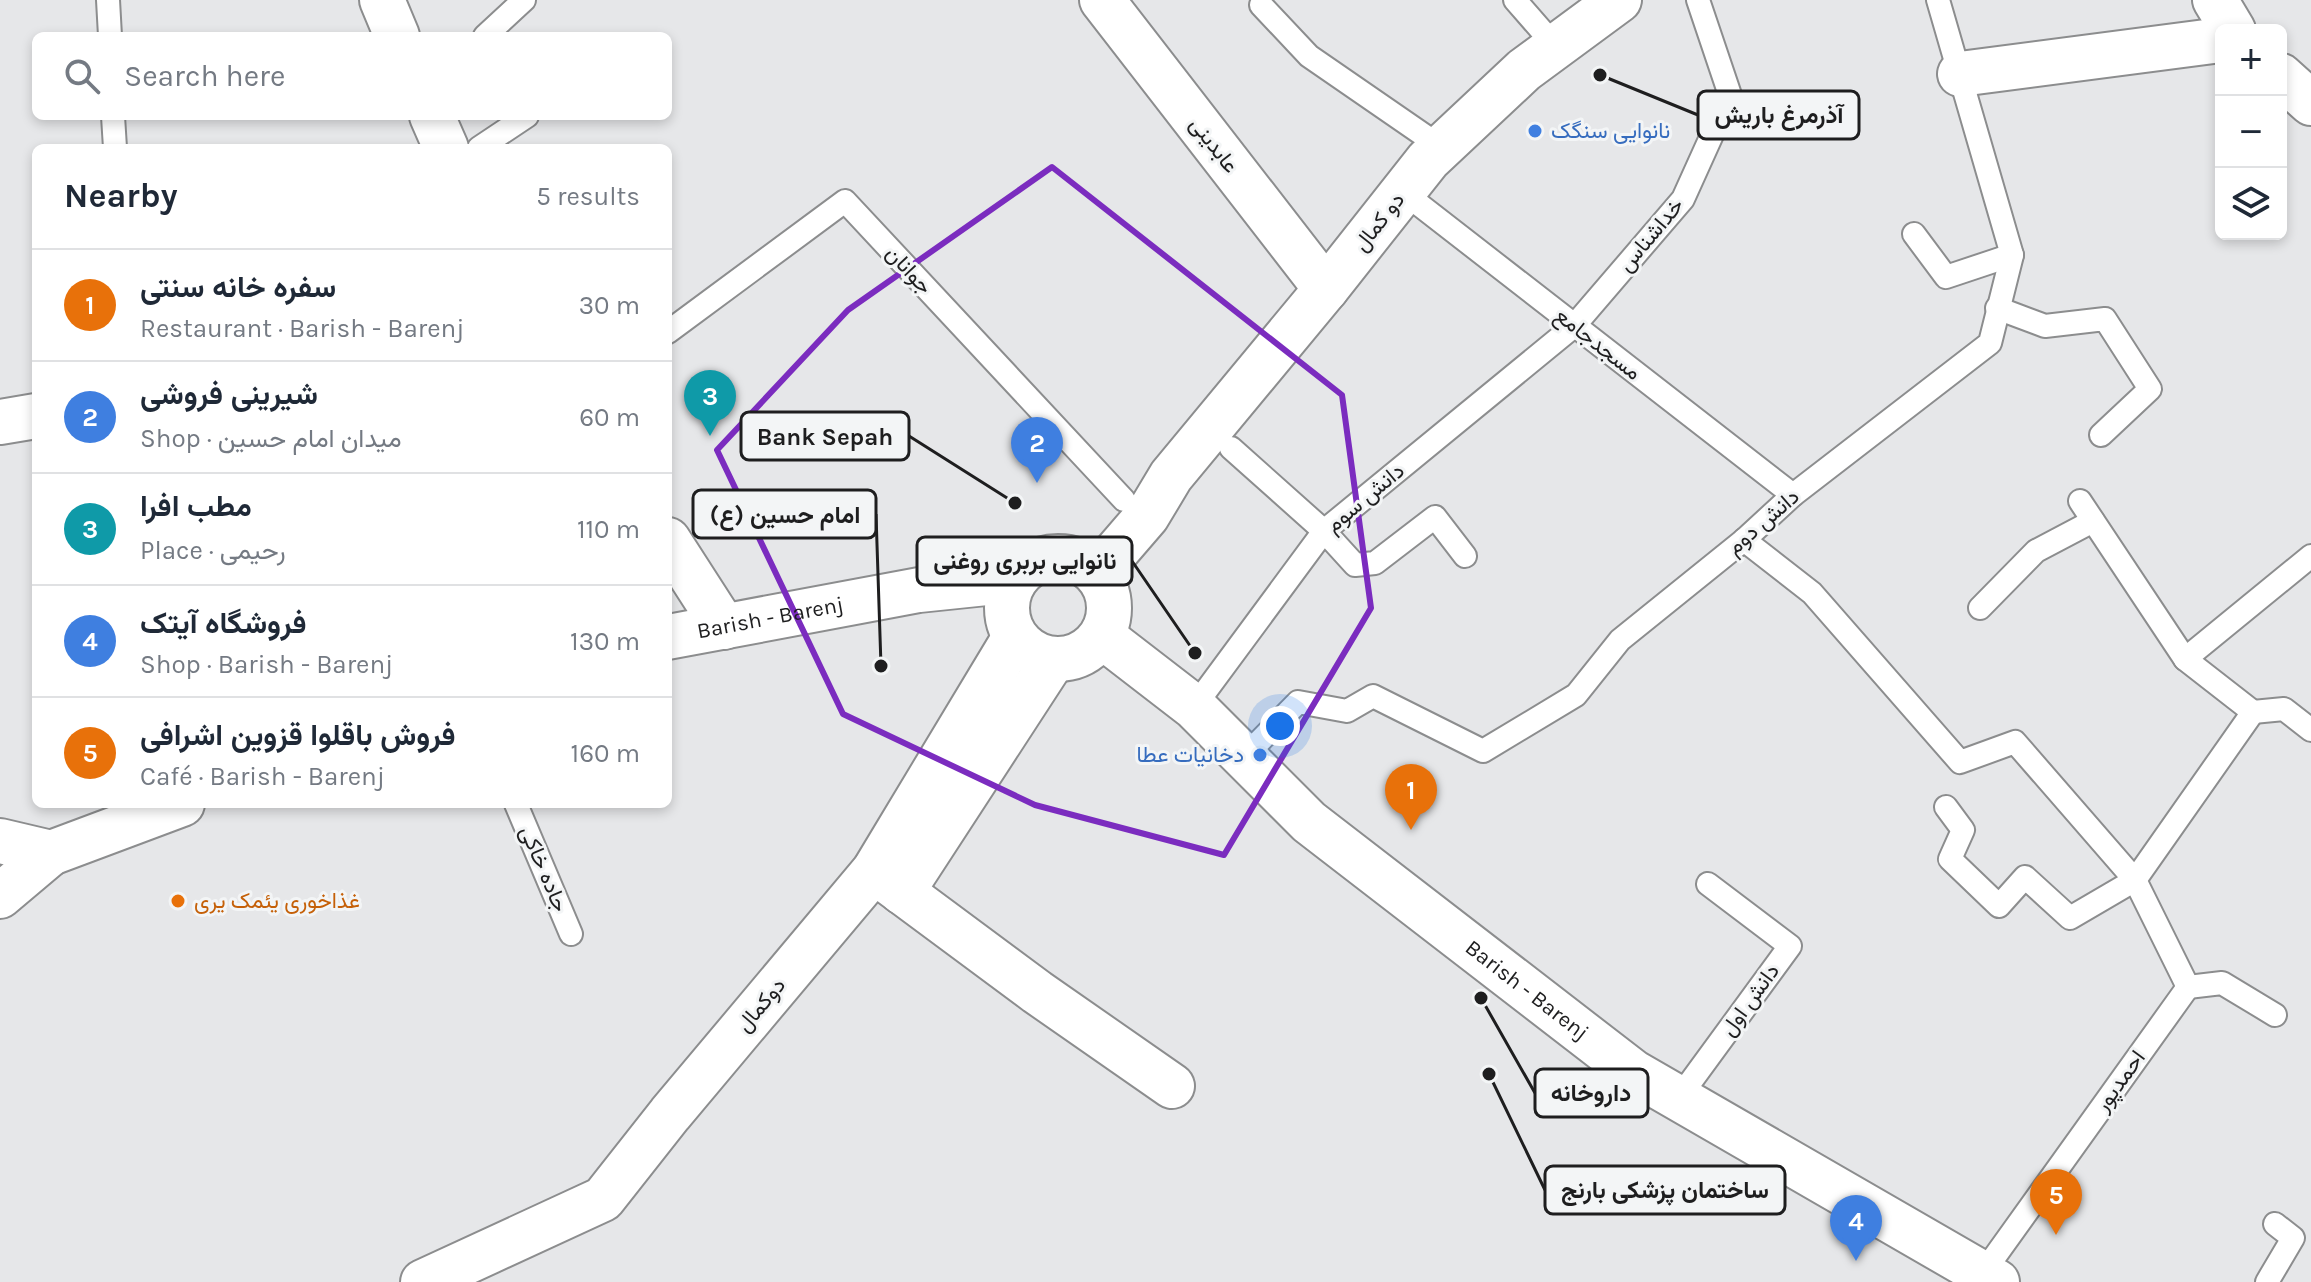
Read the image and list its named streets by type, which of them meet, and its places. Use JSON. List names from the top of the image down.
{
  "streets": {
    "main road": [
      "عابدینی",
      "دو کمال",
      "Barish - Barenj",
      "دوکمال"
    ],
    "lane": [
      "خداشناس",
      "جوانان",
      "مسجدجامع",
      "دانش سوم",
      "دانش دوم",
      "جاده خاکی",
      "دانش اول",
      "احمدپور"
    ]
  },
  "crossings": [
    ["عابدینی", "دو کمال"],
    ["دو کمال", "جوانان"],
    ["دو کمال", "مسجدجامع"],
    ["دو کمال", "Barish - Barenj"],
    ["دو کمال", "دوکمال"],
    ["خداشناس", "مسجدجامع"],
    ["خداشناس", "دانش سوم"],
    ["مسجدجامع", "دانش سوم"],
    ["مسجدجامع", "دانش دوم"],
    ["دانش سوم", "Barish - Barenj"],
    ["دانش دوم", "Barish - Barenj"],
    ["Barish - Barenj", "دانش اول"],
    ["Barish - Barenj", "دوکمال"],
    ["Barish - Barenj", "احمدپور"]
  ],
  "places": [
    "آذرمرغ باریش",
    "نانوایی سنگک",
    "Bank Sepah",
    "نانوایی بربری روغنی",
    "امام حسین (ع)",
    "دخانیات عطا",
    "غذاخوری یئمک یری",
    "داروخانه",
    "ساختمان پزشکی بارنج"
  ],
  "page": {
    "map_buttons": ["+", "−"],
    "search": "Search here",
    "heading": ["Nearby", "5 results"],
    "list": [
      {
        "mark": "1",
        "name": "سفره خانه سنتی",
        "note": "Restaurant · Barish - Barenj",
        "value": "30 m"
      },
      {
        "mark": "2",
        "name": "شیرینی فروشی",
        "note": "Shop · میدان امام حسین",
        "value": "60 m"
      },
      {
        "mark": "3",
        "name": "مطب افرا",
        "note": "Place · رحیمی",
        "value": "110 m"
      },
      {
        "mark": "4",
        "name": "فروشگاه آیتک",
        "note": "Shop · Barish - Barenj",
        "value": "130 m"
      },
      {
        "mark": "5",
        "name": "فروش باقلوا قزوین اشرافی",
        "note": "Café · Barish - Barenj",
        "value": "160 m"
      }
    ],
    "pins": [
      "3",
      "2",
      "1",
      "5",
      "4"
    ]
  }
}
